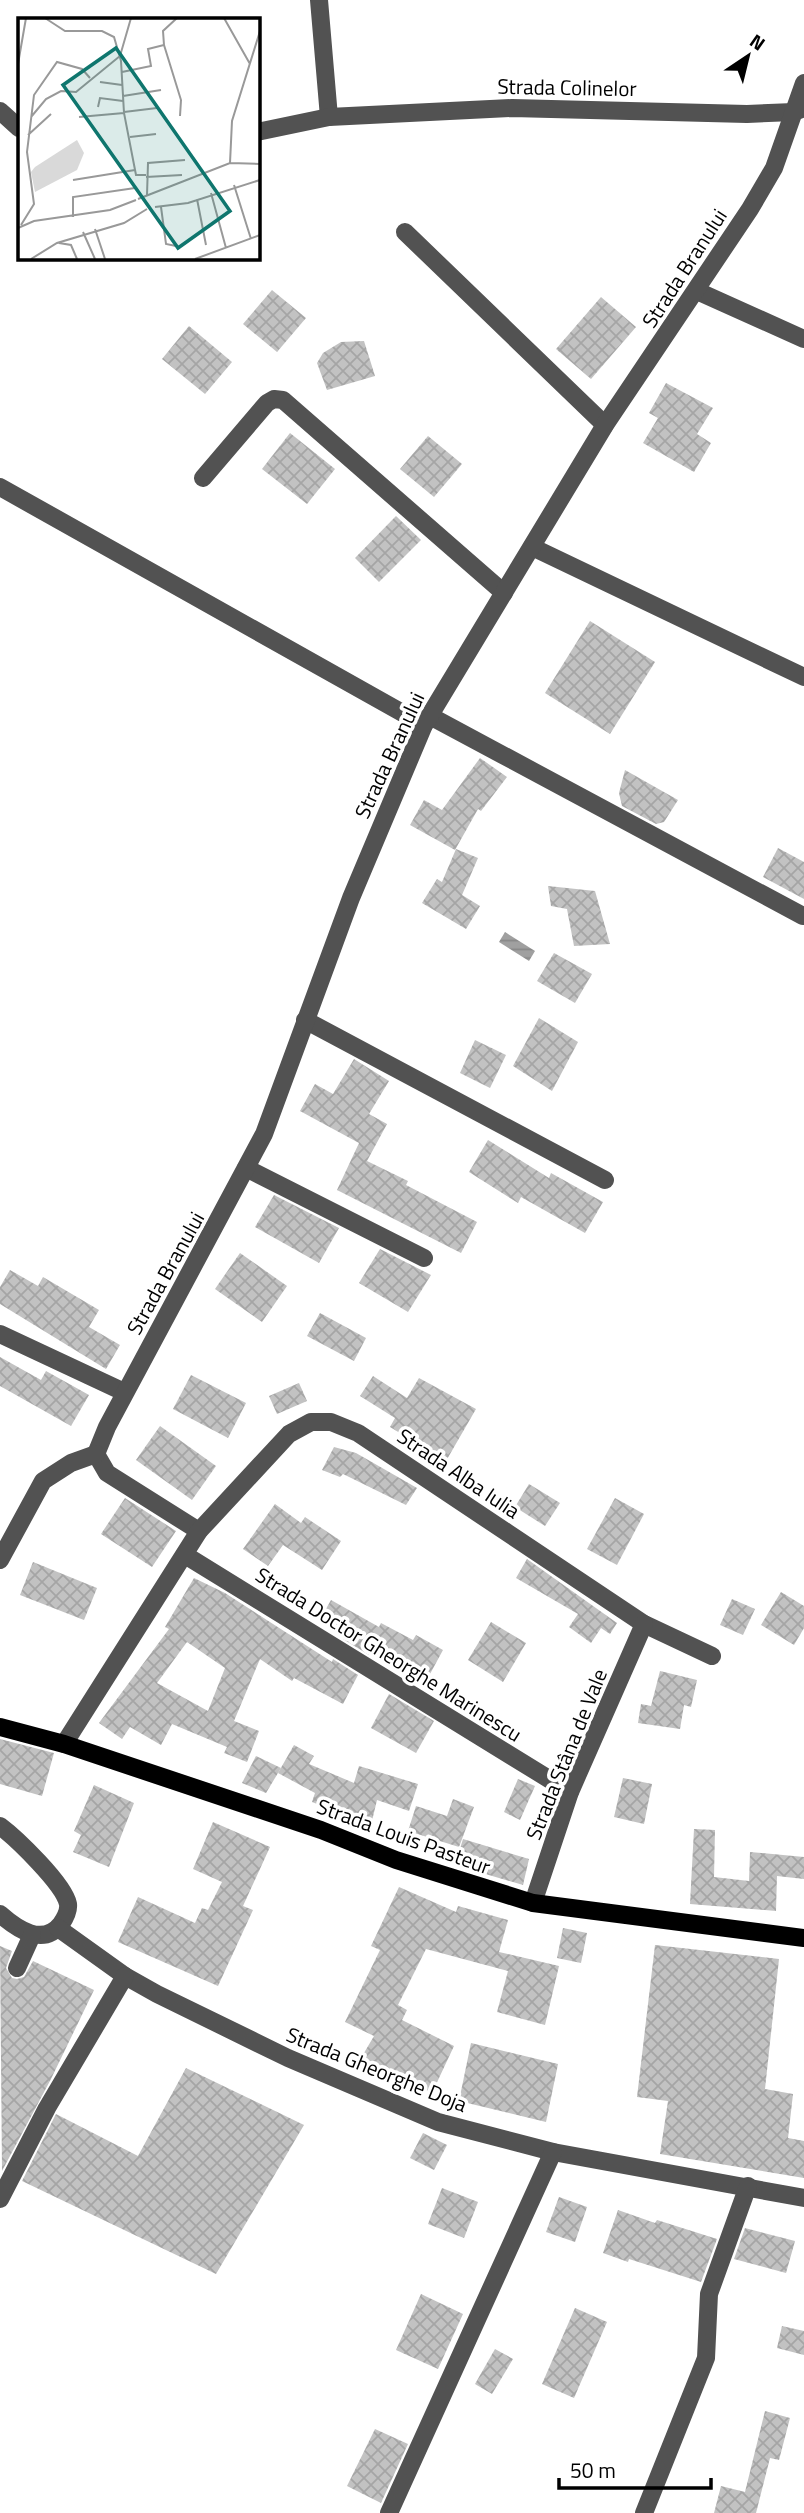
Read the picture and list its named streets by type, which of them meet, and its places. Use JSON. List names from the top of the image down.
{
  "streets": {
    "main road": ["Strada Louis Pasteur"],
    "street": [
      "Strada Colinelor",
      "Strada Branului",
      "Strada Alba Iulia",
      "Strada Doctor Gheorghe Marinescu",
      "Strada Stâna de Vale",
      "Strada Gheorghe Doja"
    ]
  },
  "crossings": [
    ["Strada Colinelor", "Strada Branului"],
    ["Strada Alba Iulia", "Strada Stâna de Vale"],
    ["Strada Doctor Gheorghe Marinescu", "Strada Stâna de Vale"],
    ["Strada Stâna de Vale", "Strada Louis Pasteur"]
  ],
  "scale_bar": "50 m",
  "north": "top right"
}
